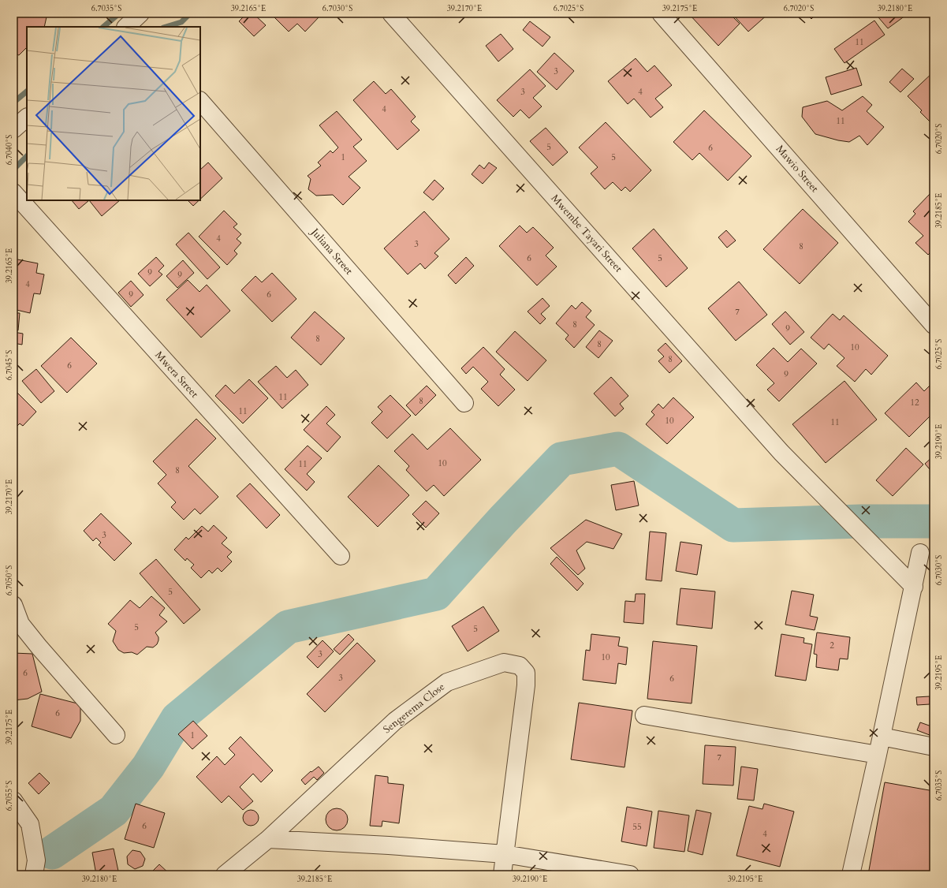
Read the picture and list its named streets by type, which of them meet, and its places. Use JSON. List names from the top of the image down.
{
  "streets": {
    "street": [
      "Mawio Street",
      "Mwembe Tayari Street",
      "Juliana Street",
      "Mwera Street",
      "Sengerema Close"
    ]
  },
  "house_numbers": [
    "11",
    "3",
    "3",
    "4",
    "4",
    "11",
    "5",
    "6",
    "1",
    "5",
    "4",
    "3",
    "8",
    "6",
    "5",
    "9",
    "9",
    "4",
    "9",
    "6",
    "7",
    "8",
    "9",
    "8",
    "8",
    "10",
    "8",
    "6",
    "9",
    "11",
    "8",
    "12",
    "11",
    "10",
    "11",
    "10",
    "11",
    "8",
    "3",
    "5",
    "5",
    "5",
    "2",
    "3",
    "10",
    "6",
    "3",
    "6",
    "6",
    "1",
    "7",
    "6",
    "55",
    "4"
  ],
  "coordinates": [
    "6.7035°S",
    "39.2165°E",
    "6.7030°S",
    "39.2170°E",
    "6.7025°S",
    "39.2175°E",
    "6.7020°S",
    "39.2180°E",
    "6.7040°S",
    "39.2185°E",
    "6.7045°S",
    "39.2190°E",
    "6.7050°S",
    "39.2195°E",
    "6.7055°S"
  ]
}
